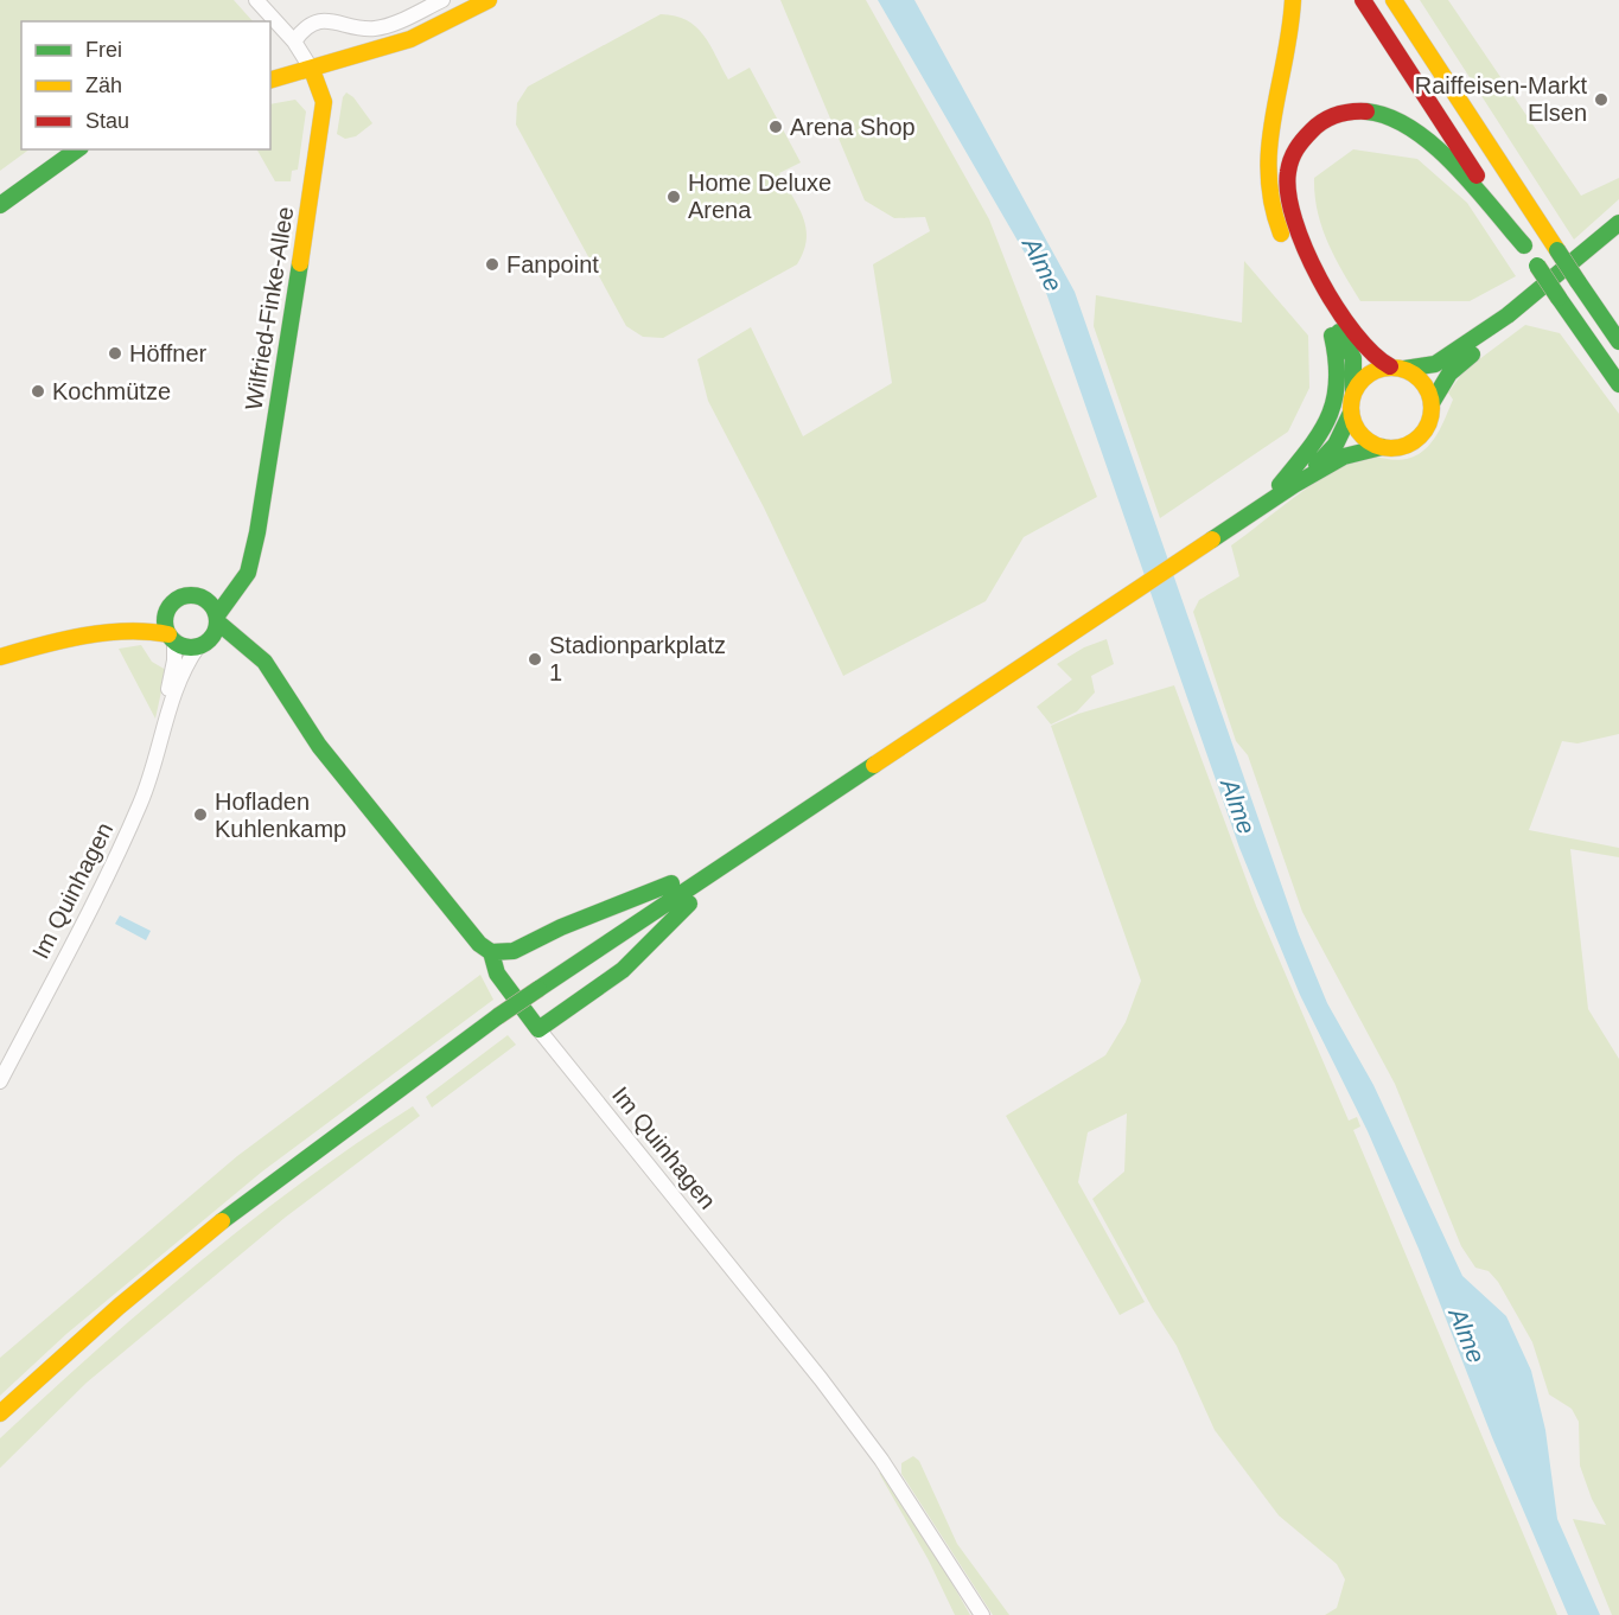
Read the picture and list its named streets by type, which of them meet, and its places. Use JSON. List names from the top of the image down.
{
  "streets": {
    "main road": ["Wilfried-Finke-Allee", "Im Quinhagen"]
  },
  "crossings": [
    ["Wilfried-Finke-Allee", "Im Quinhagen"]
  ],
  "water": ["Alme"],
  "places": [
    "Raiffeisen-Markt Elsen",
    "Arena Shop",
    "Home Deluxe Arena",
    "Fanpoint",
    "Höffner",
    "Kochmütze",
    "Stadionparkplatz 1",
    "Hofladen Kuhlenkamp"
  ],
  "legend": ["Frei", "Zäh", "Stau"]
}
